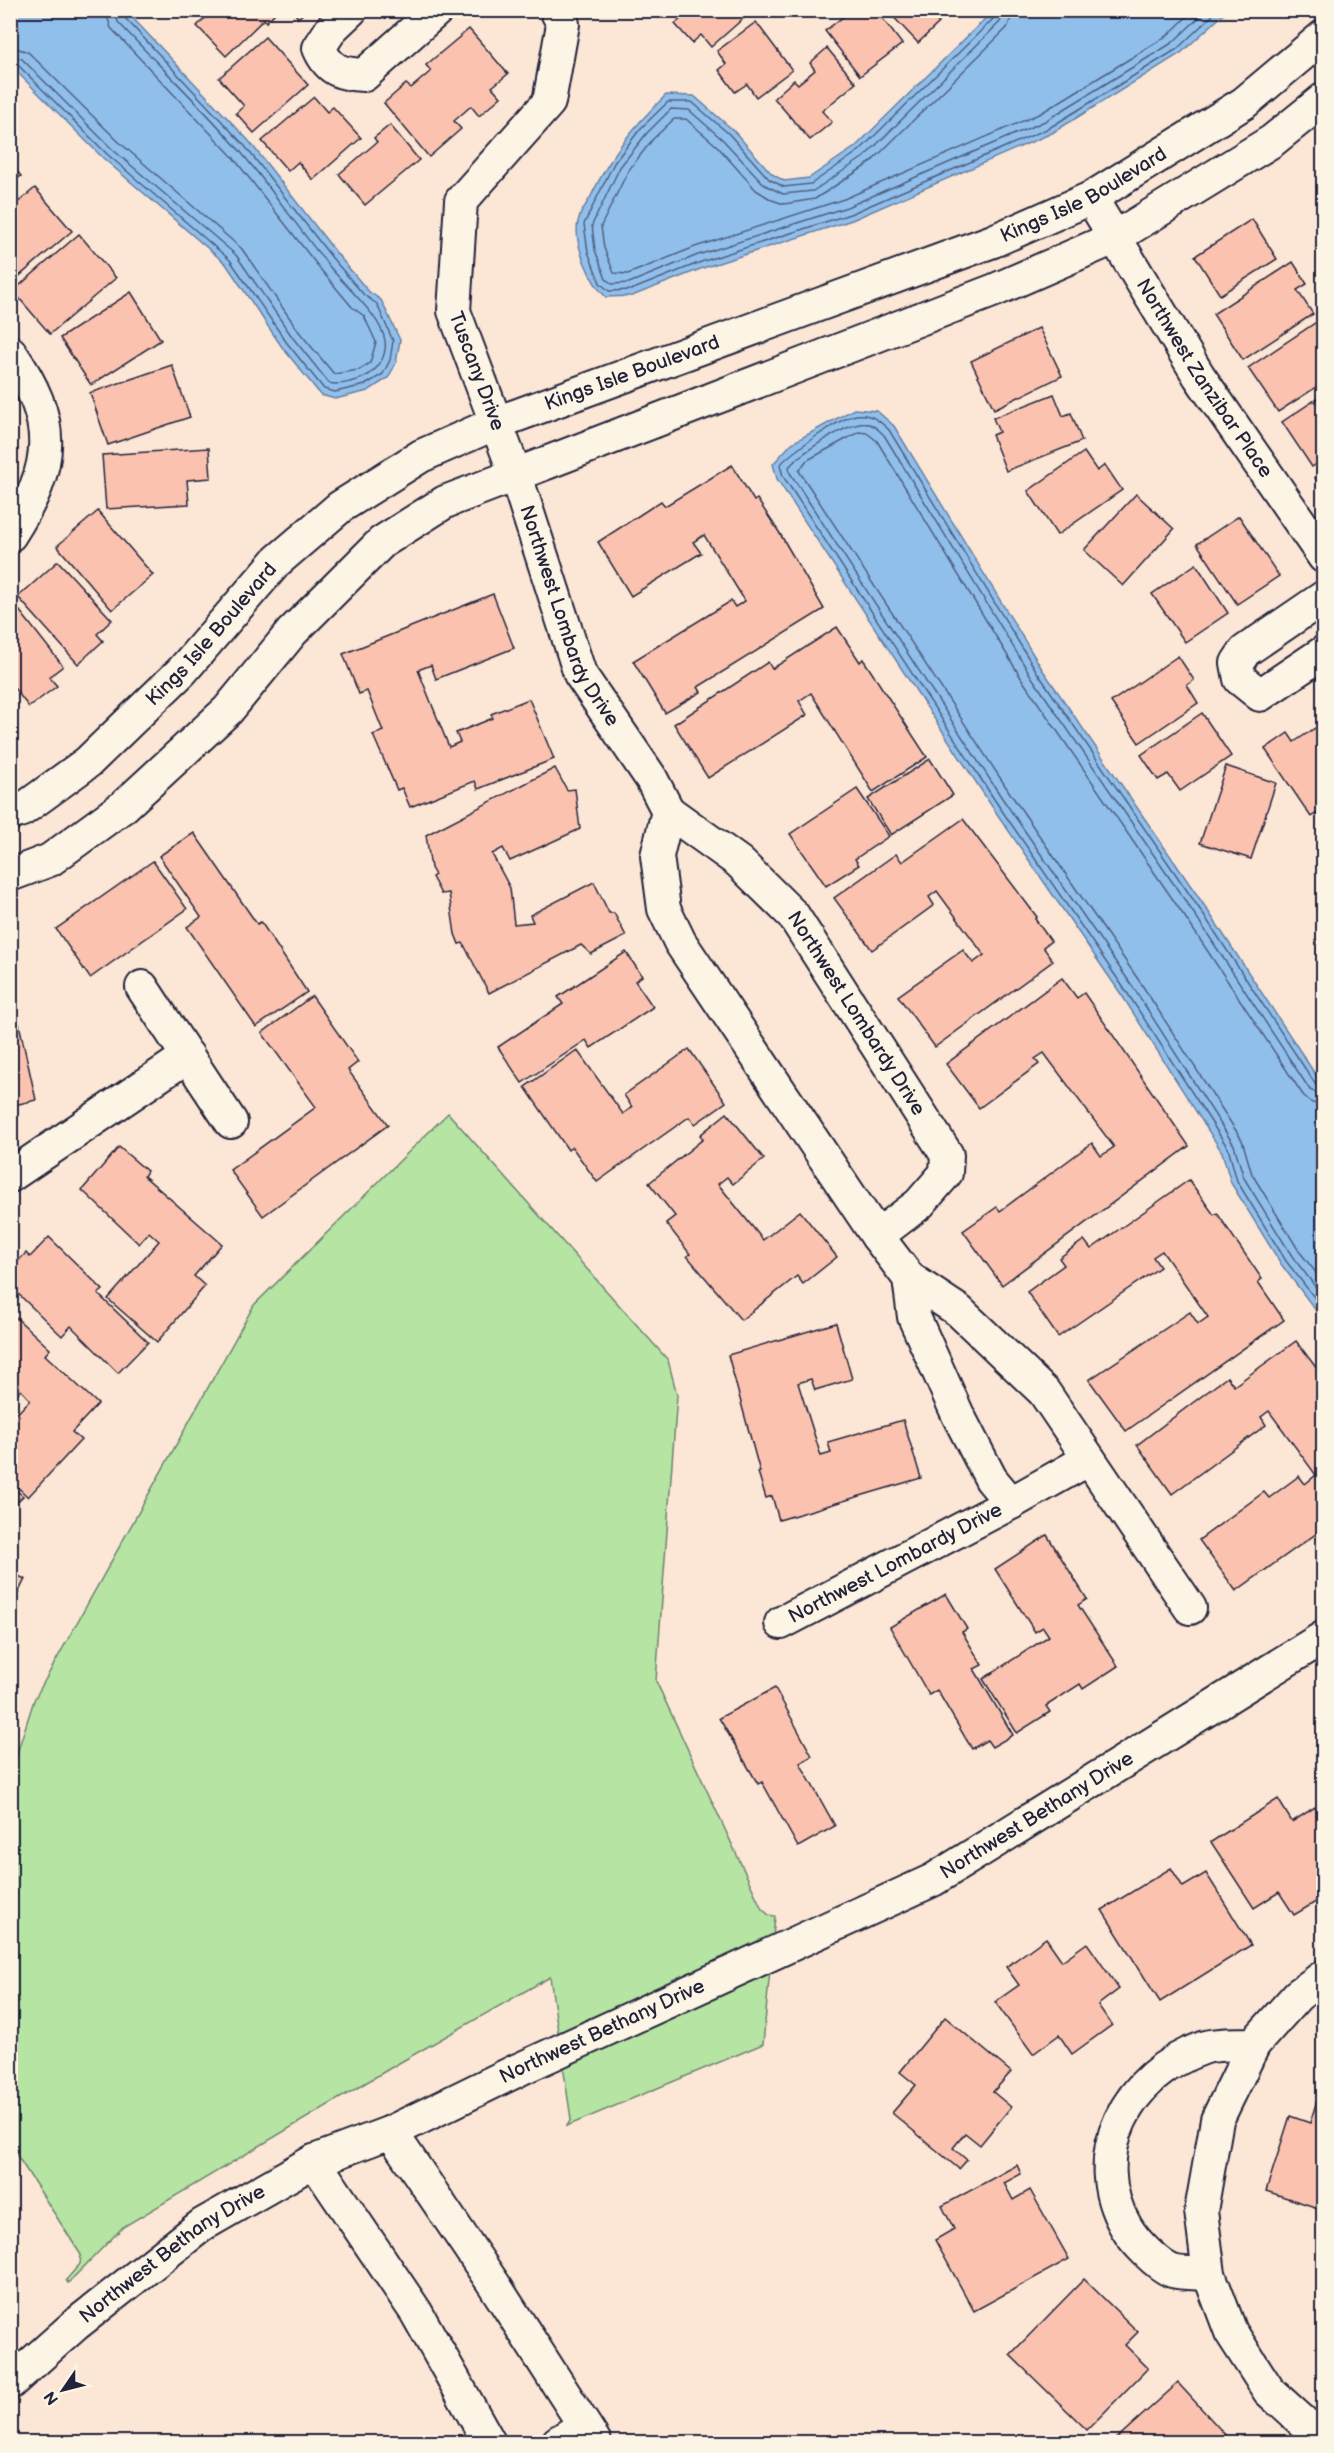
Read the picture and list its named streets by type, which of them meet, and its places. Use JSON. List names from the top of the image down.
{
  "streets": {
    "street": [
      "Kings Isle Boulevard",
      "Tuscany Drive",
      "Northwest Zanzibar Place",
      "Northwest Lombardy Drive",
      "Northwest Bethany Drive"
    ]
  },
  "crossings": [
    ["Kings Isle Boulevard", "Tuscany Drive"],
    ["Kings Isle Boulevard", "Northwest Zanzibar Place"],
    ["Tuscany Drive", "Northwest Lombardy Drive"]
  ],
  "north": "bottom left"
}
